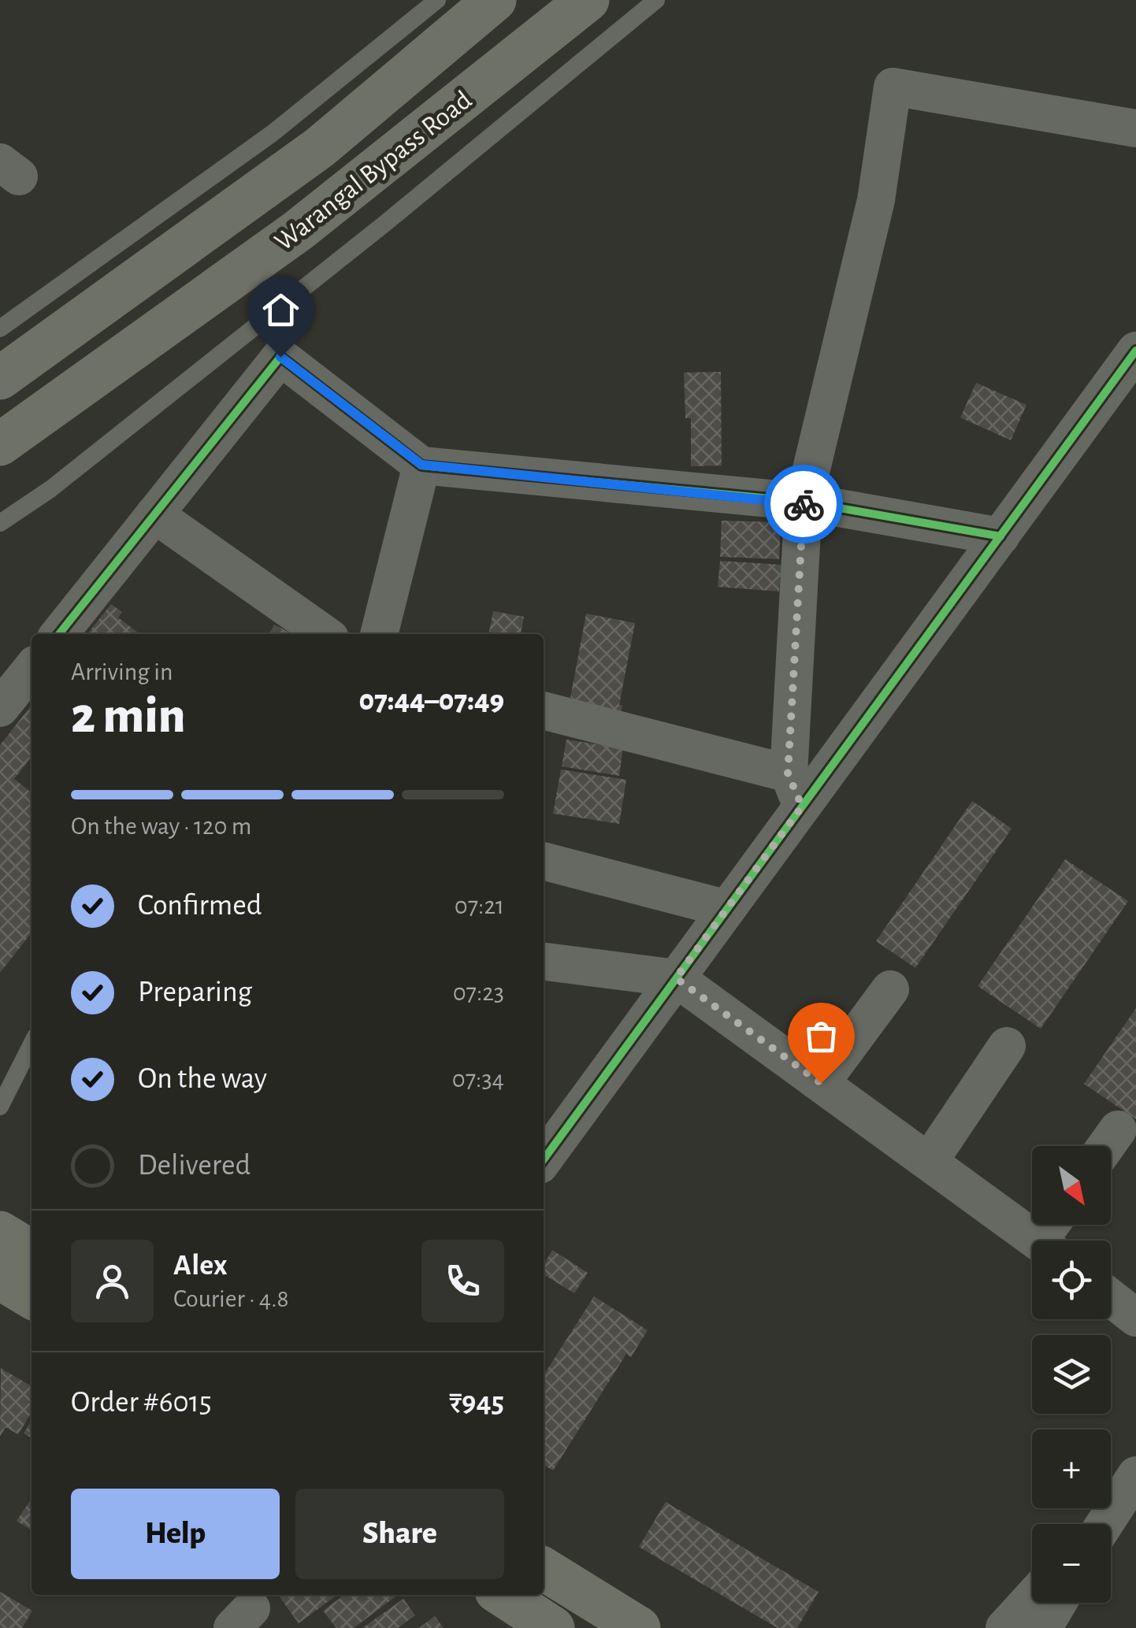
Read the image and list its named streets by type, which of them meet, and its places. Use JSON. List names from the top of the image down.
{
  "streets": {
    "highway": ["Warangal Bypass Road"]
  },
  "north": "bottom right",
  "page": {
    "heading": ["2 min", "Arriving in", "07:44–07:49"],
    "panel": [
      "Alex",
      "Courier · 4.8",
      "Order #6015",
      "₹945"
    ],
    "bar": "On the way · 120 m",
    "list": [
      ["Confirmed", "07:21"],
      ["Preparing", "07:23"],
      ["On the way", "07:34"],
      "Delivered"
    ],
    "map_buttons": ["+", "−"],
    "buttons": ["Help", "Share"]
  }
}
